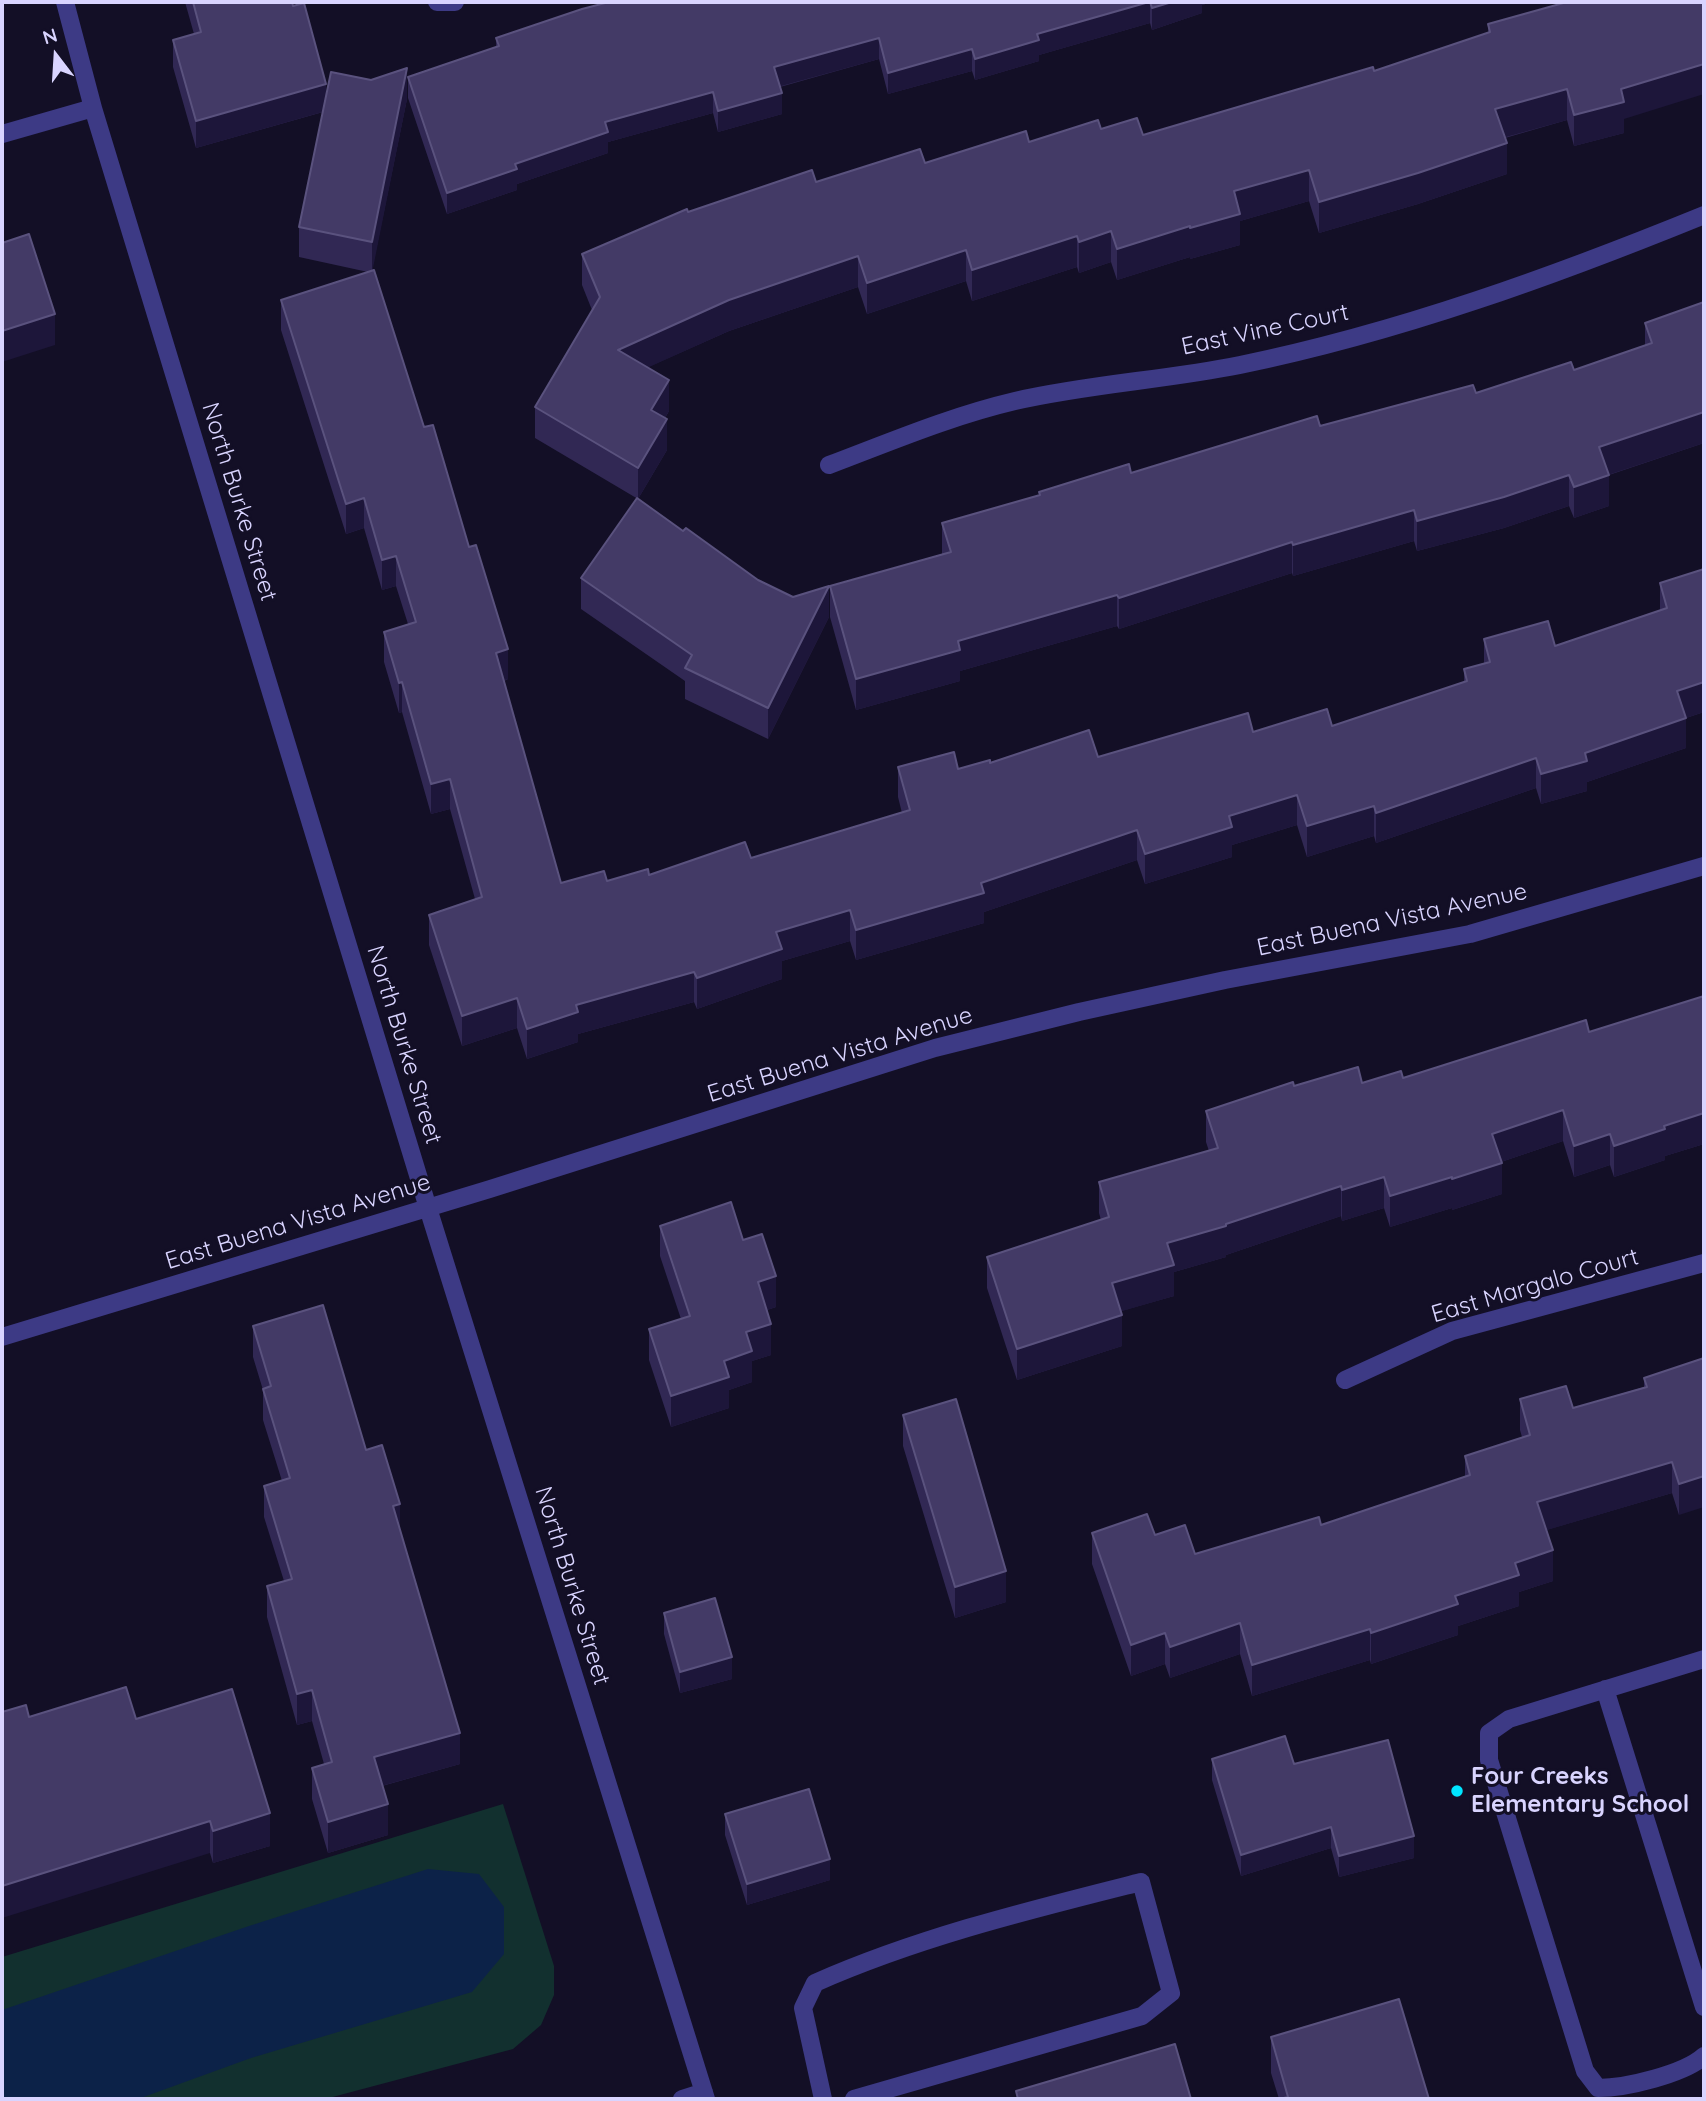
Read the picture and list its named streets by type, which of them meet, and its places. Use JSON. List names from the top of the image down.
{
  "streets": {
    "street": [
      "East Vine Court",
      "North Burke Street",
      "East Buena Vista Avenue",
      "East Margalo Court"
    ]
  },
  "crossings": [
    ["North Burke Street", "East Buena Vista Avenue"]
  ],
  "places": ["Four Creeks Elementary School"],
  "north": "top"
}
